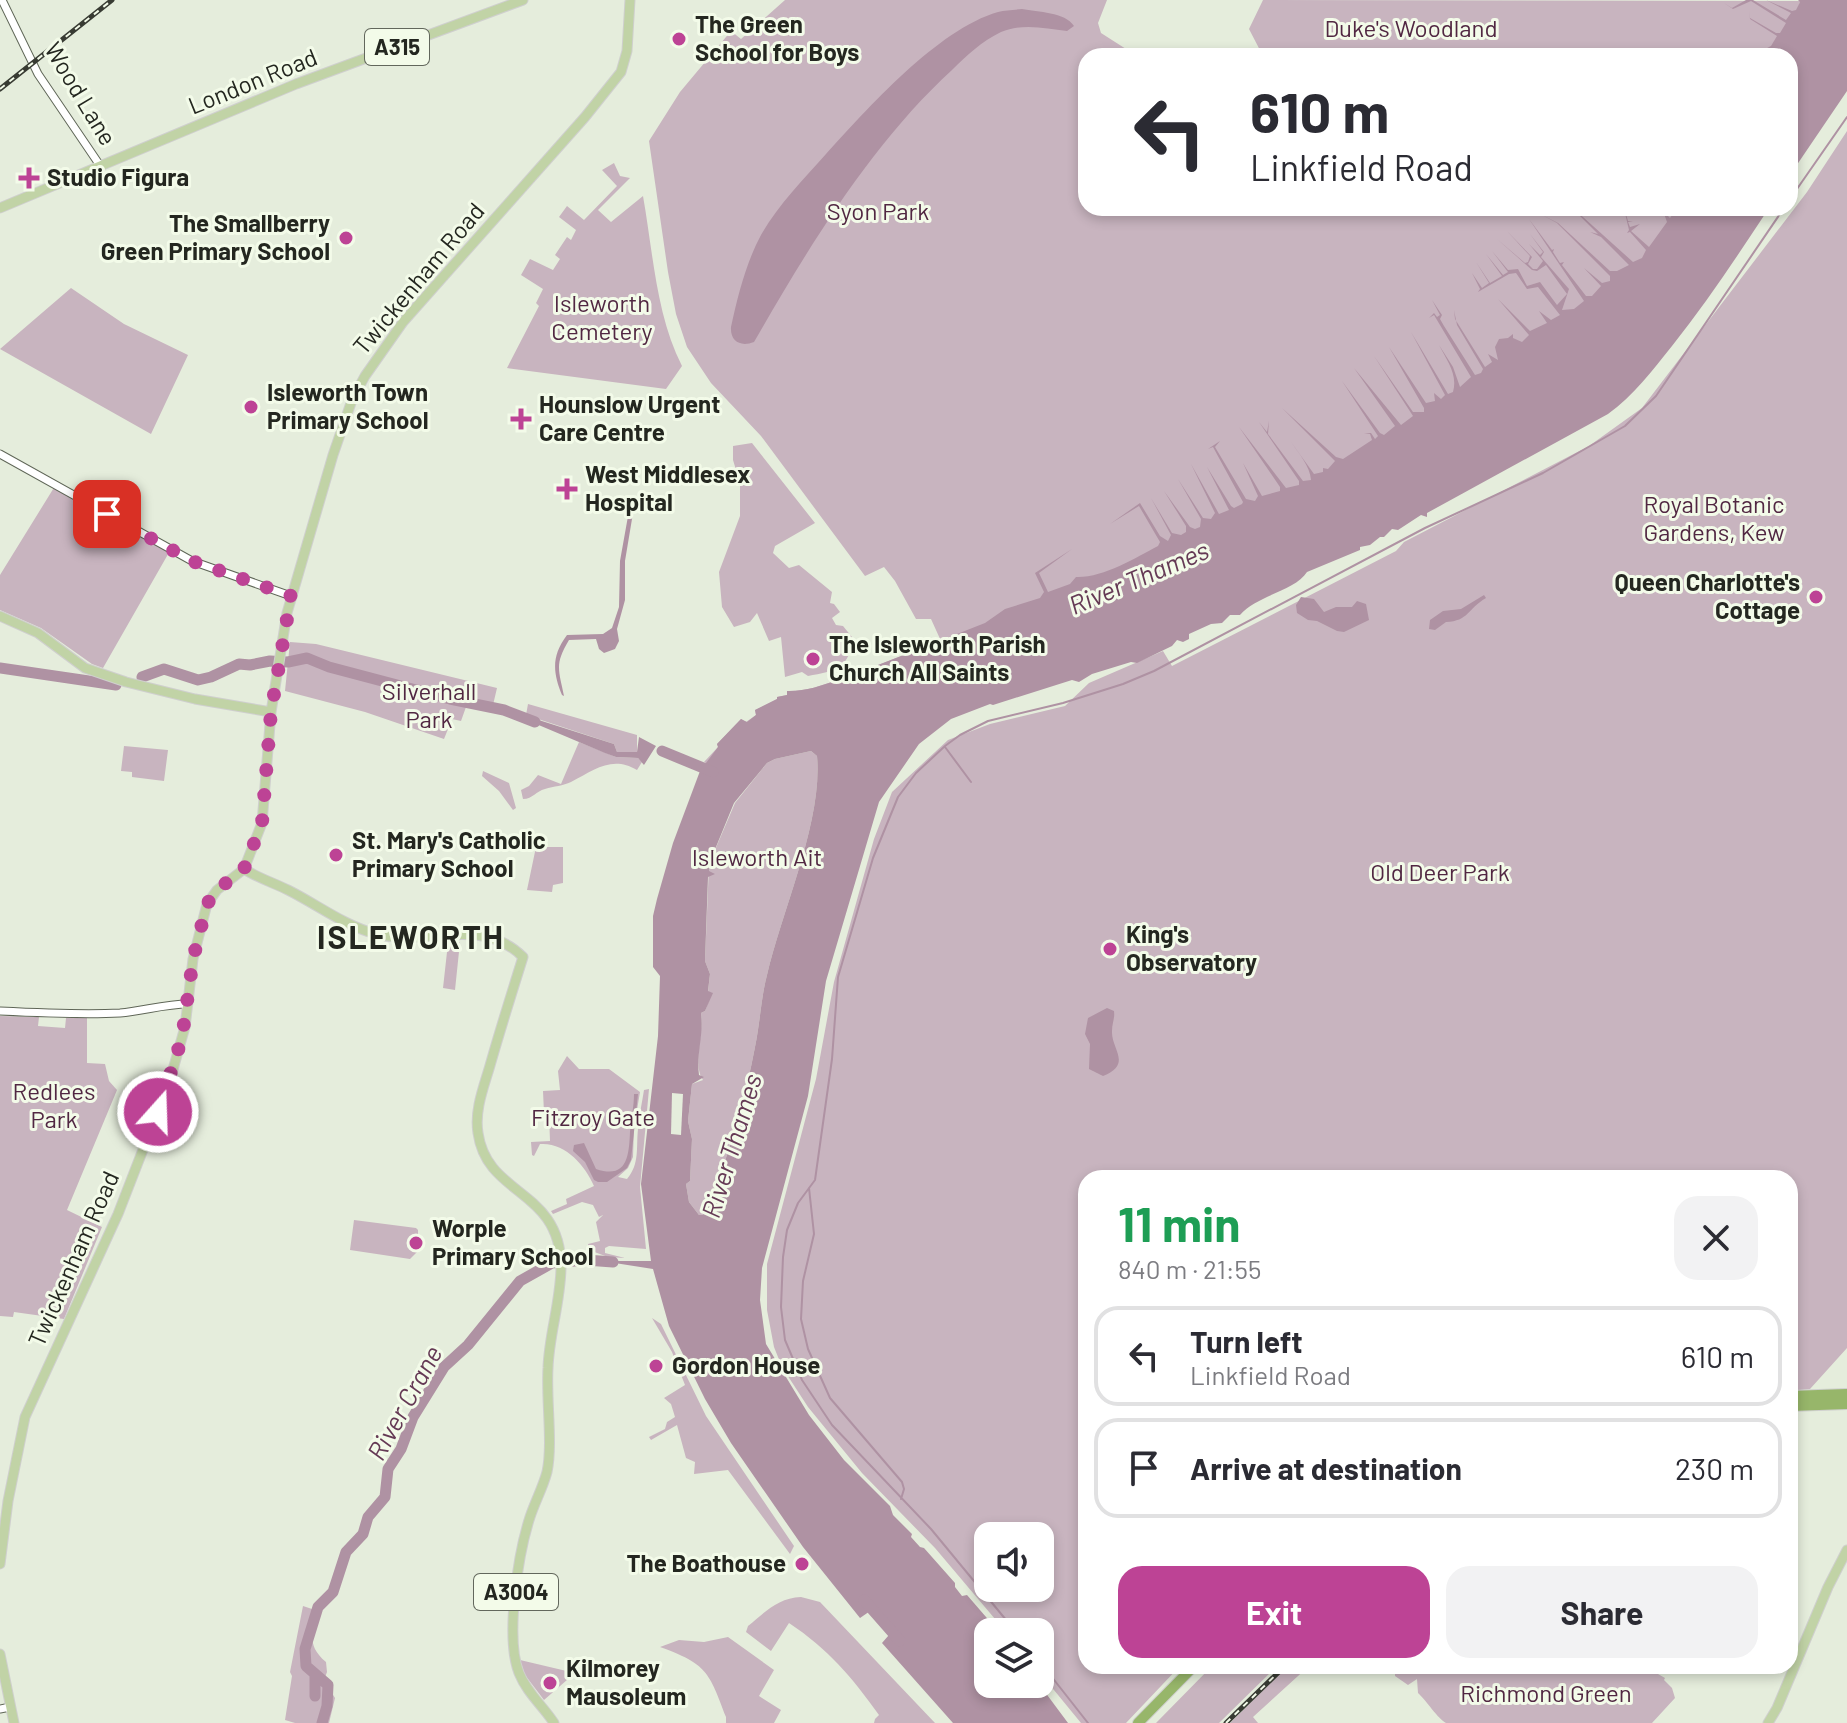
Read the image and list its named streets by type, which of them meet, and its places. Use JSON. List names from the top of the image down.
{
  "streets": {
    "main road": [
      "A315",
      "London Road",
      "Twickenham Road",
      "A3004"
    ],
    "street": ["Wood Lane"]
  },
  "crossings": [
    ["London Road", "Wood Lane"],
    ["Twickenham Road", "A3004"]
  ],
  "districts": ["ISLEWORTH"],
  "water": ["River Thames", "River Crane"],
  "parks": [
    "Duke's Woodland",
    "Syon Park",
    "Isleworth Cemetery",
    "Royal Botanic Gardens, Kew",
    "Silverhall Park",
    "Isleworth Ait",
    "Old Deer Park",
    "Redlees Park",
    "Fitzroy Gate",
    "Richmond Green"
  ],
  "places": {
    "other": [
      "The Green School for Boys",
      "The Smallberry Green Primary School",
      "Isleworth Town Primary School",
      "Queen Charlotte's Cottage",
      "The Isleworth Parish Church All Saints",
      "St. Mary's Catholic Primary School",
      "King's Observatory",
      "Worple Primary School",
      "Gordon House",
      "The Boathouse",
      "Kilmorey Mausoleum"
    ],
    "health": ["Studio Figura", "Hounslow Urgent Care Centre", "West Middlesex Hospital"]
  },
  "page": {
    "turn": ["610 m", "Linkfield Road"],
    "heading": ["11 min", "840 m · 21:55"],
    "list": [
      {
        "name": "Turn left",
        "note": "Linkfield Road",
        "value": "610 m"
      },
      {
        "name": "Arrive at destination",
        "value": "230 m"
      }
    ],
    "buttons": ["Exit", "Share"]
  }
}
